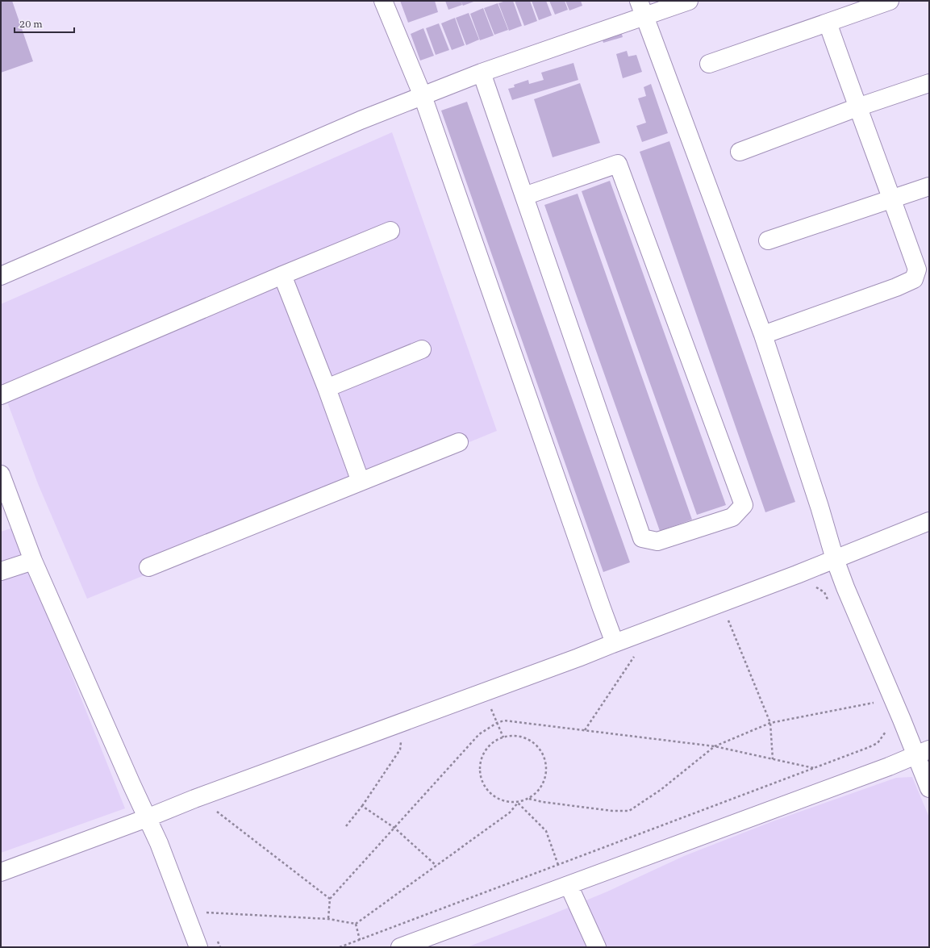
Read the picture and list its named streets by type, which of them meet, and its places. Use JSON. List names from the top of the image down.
{
  "scale_bar": "20 m"
}
